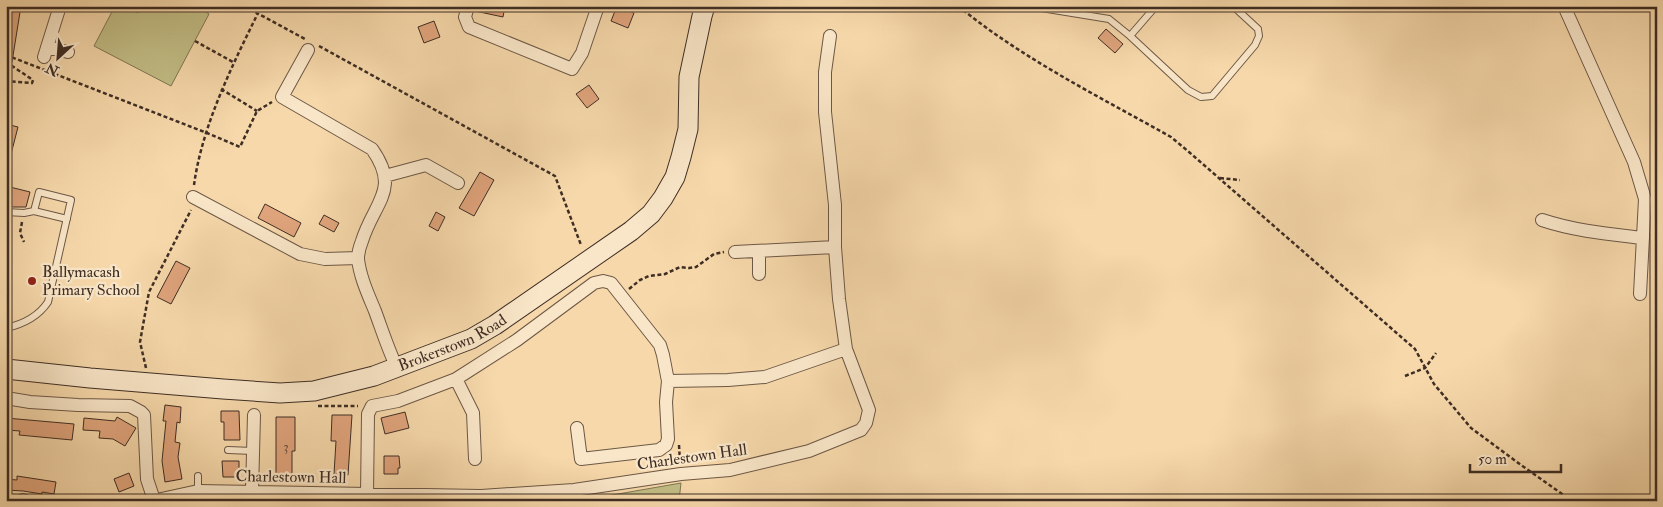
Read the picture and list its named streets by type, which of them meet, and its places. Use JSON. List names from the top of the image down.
{
  "streets": {
    "street": ["Brokerstown Road", "Charlestown Hall"]
  },
  "places": ["Ballymacash Primary School"],
  "house_numbers": ["3"],
  "scale_bar": "50 m",
  "north": "bottom left"
}
